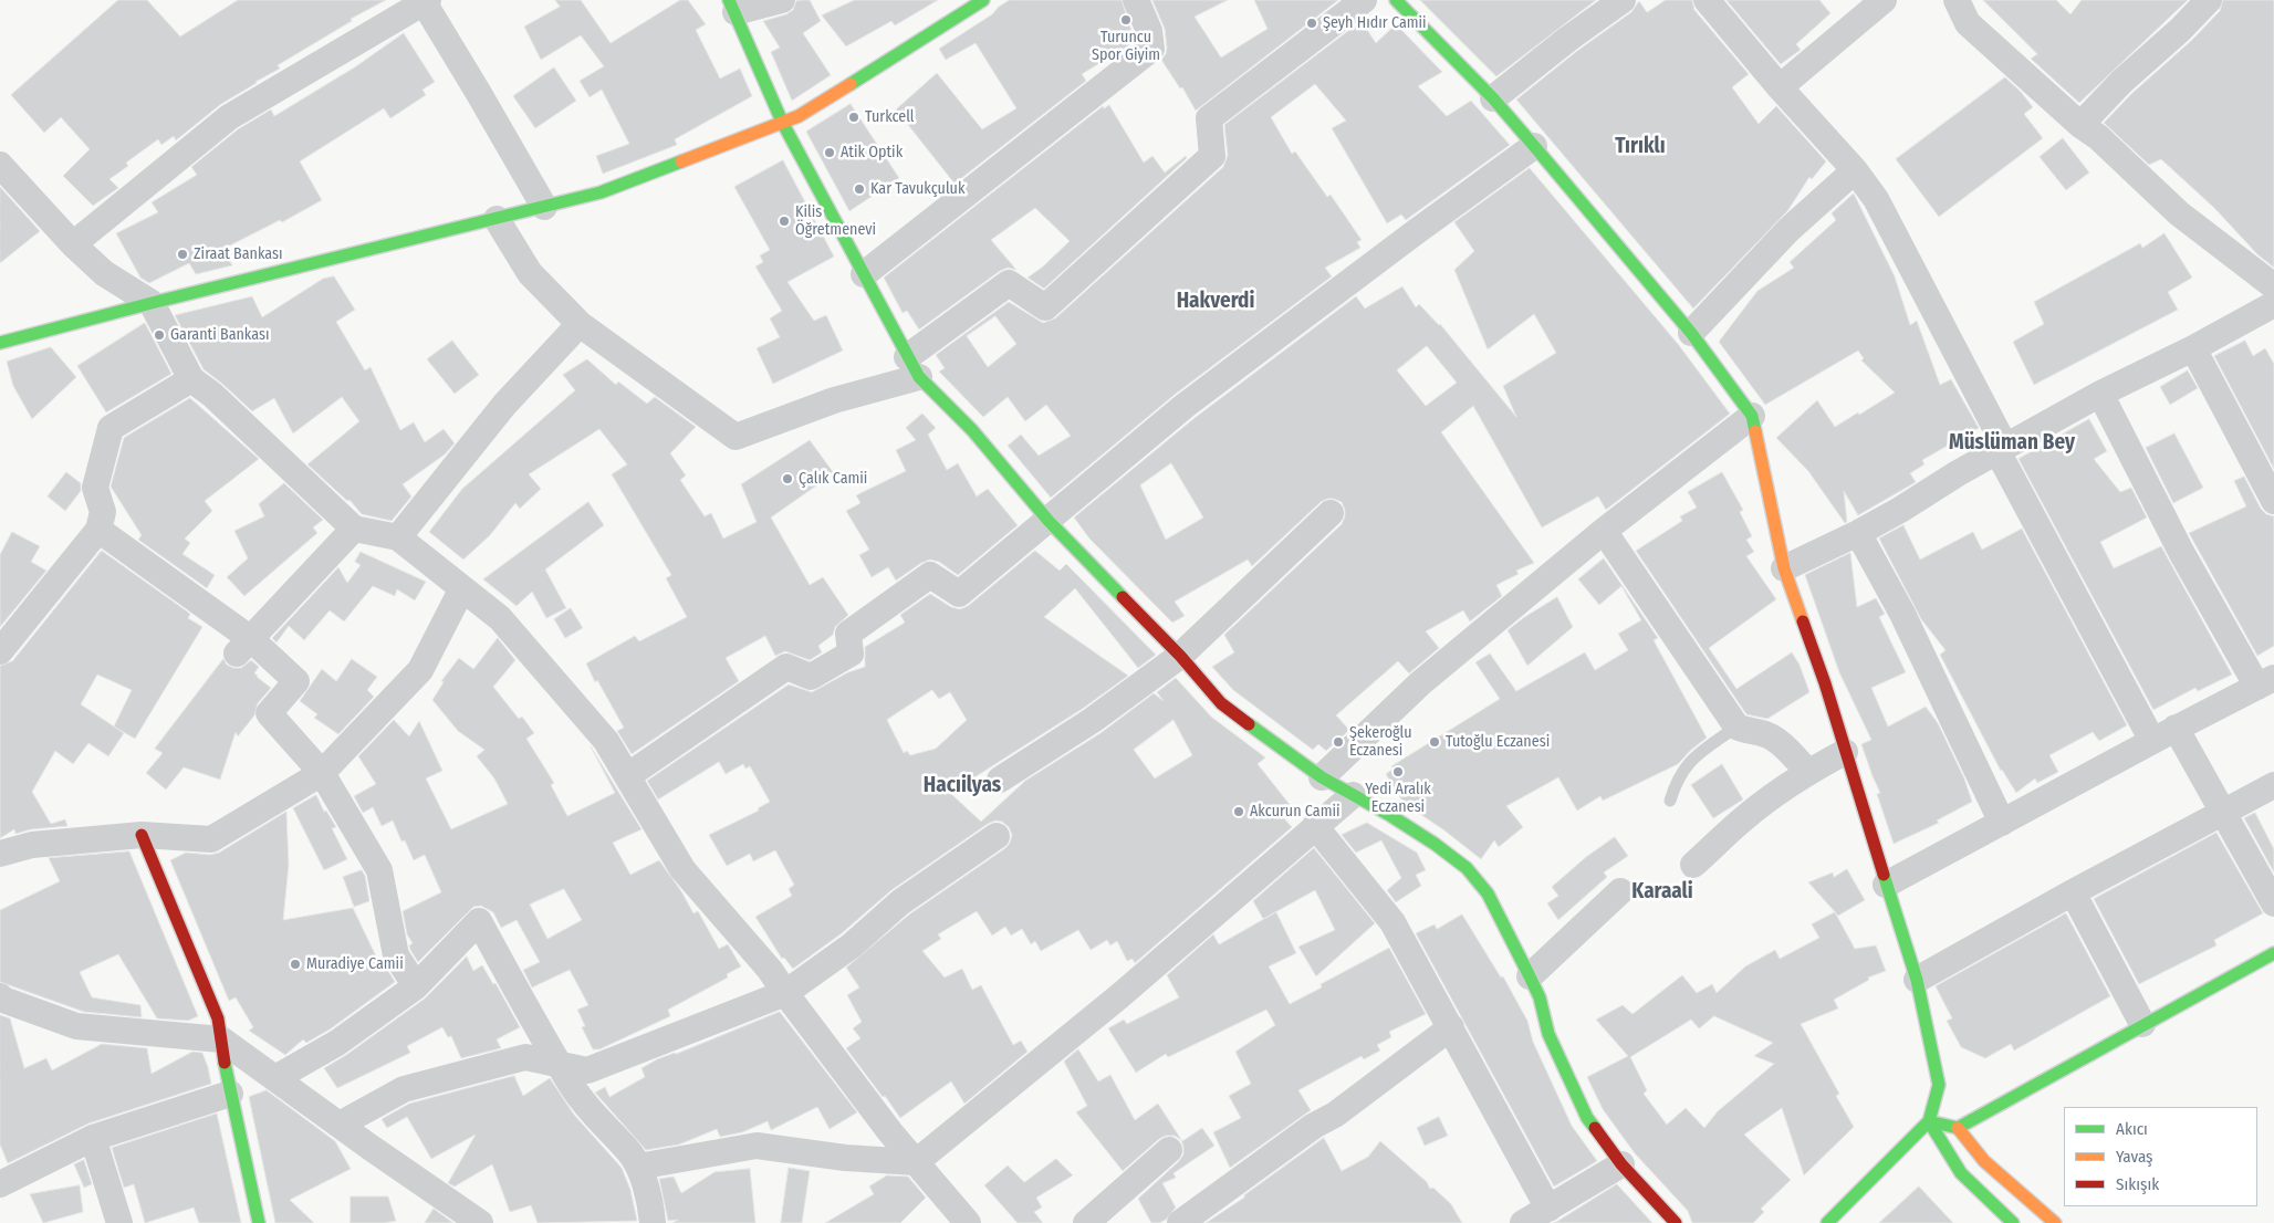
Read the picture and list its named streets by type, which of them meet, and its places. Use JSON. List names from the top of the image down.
{
  "districts": [
    "Tırıklı",
    "Hakverdi",
    "Müslüman Bey",
    "Hacıilyas",
    "Karaali"
  ],
  "places": [
    "Turuncu Spor Giyim",
    "Şeyh Hıdır Camii",
    "Turkcell",
    "Atik Optik",
    "Kar Tavukçuluk",
    "Kilis Öğretmenevi",
    "Ziraat Bankası",
    "Garanti Bankası",
    "Çalık Camii",
    "Şekeroğlu Eczanesi",
    "Tutoğlu Eczanesi",
    "Yedi Aralık Eczanesi",
    "Akcurun Camii",
    "Muradiye Camii"
  ],
  "legend": ["Akıcı", "Yavaş", "Sıkışık"]
}
